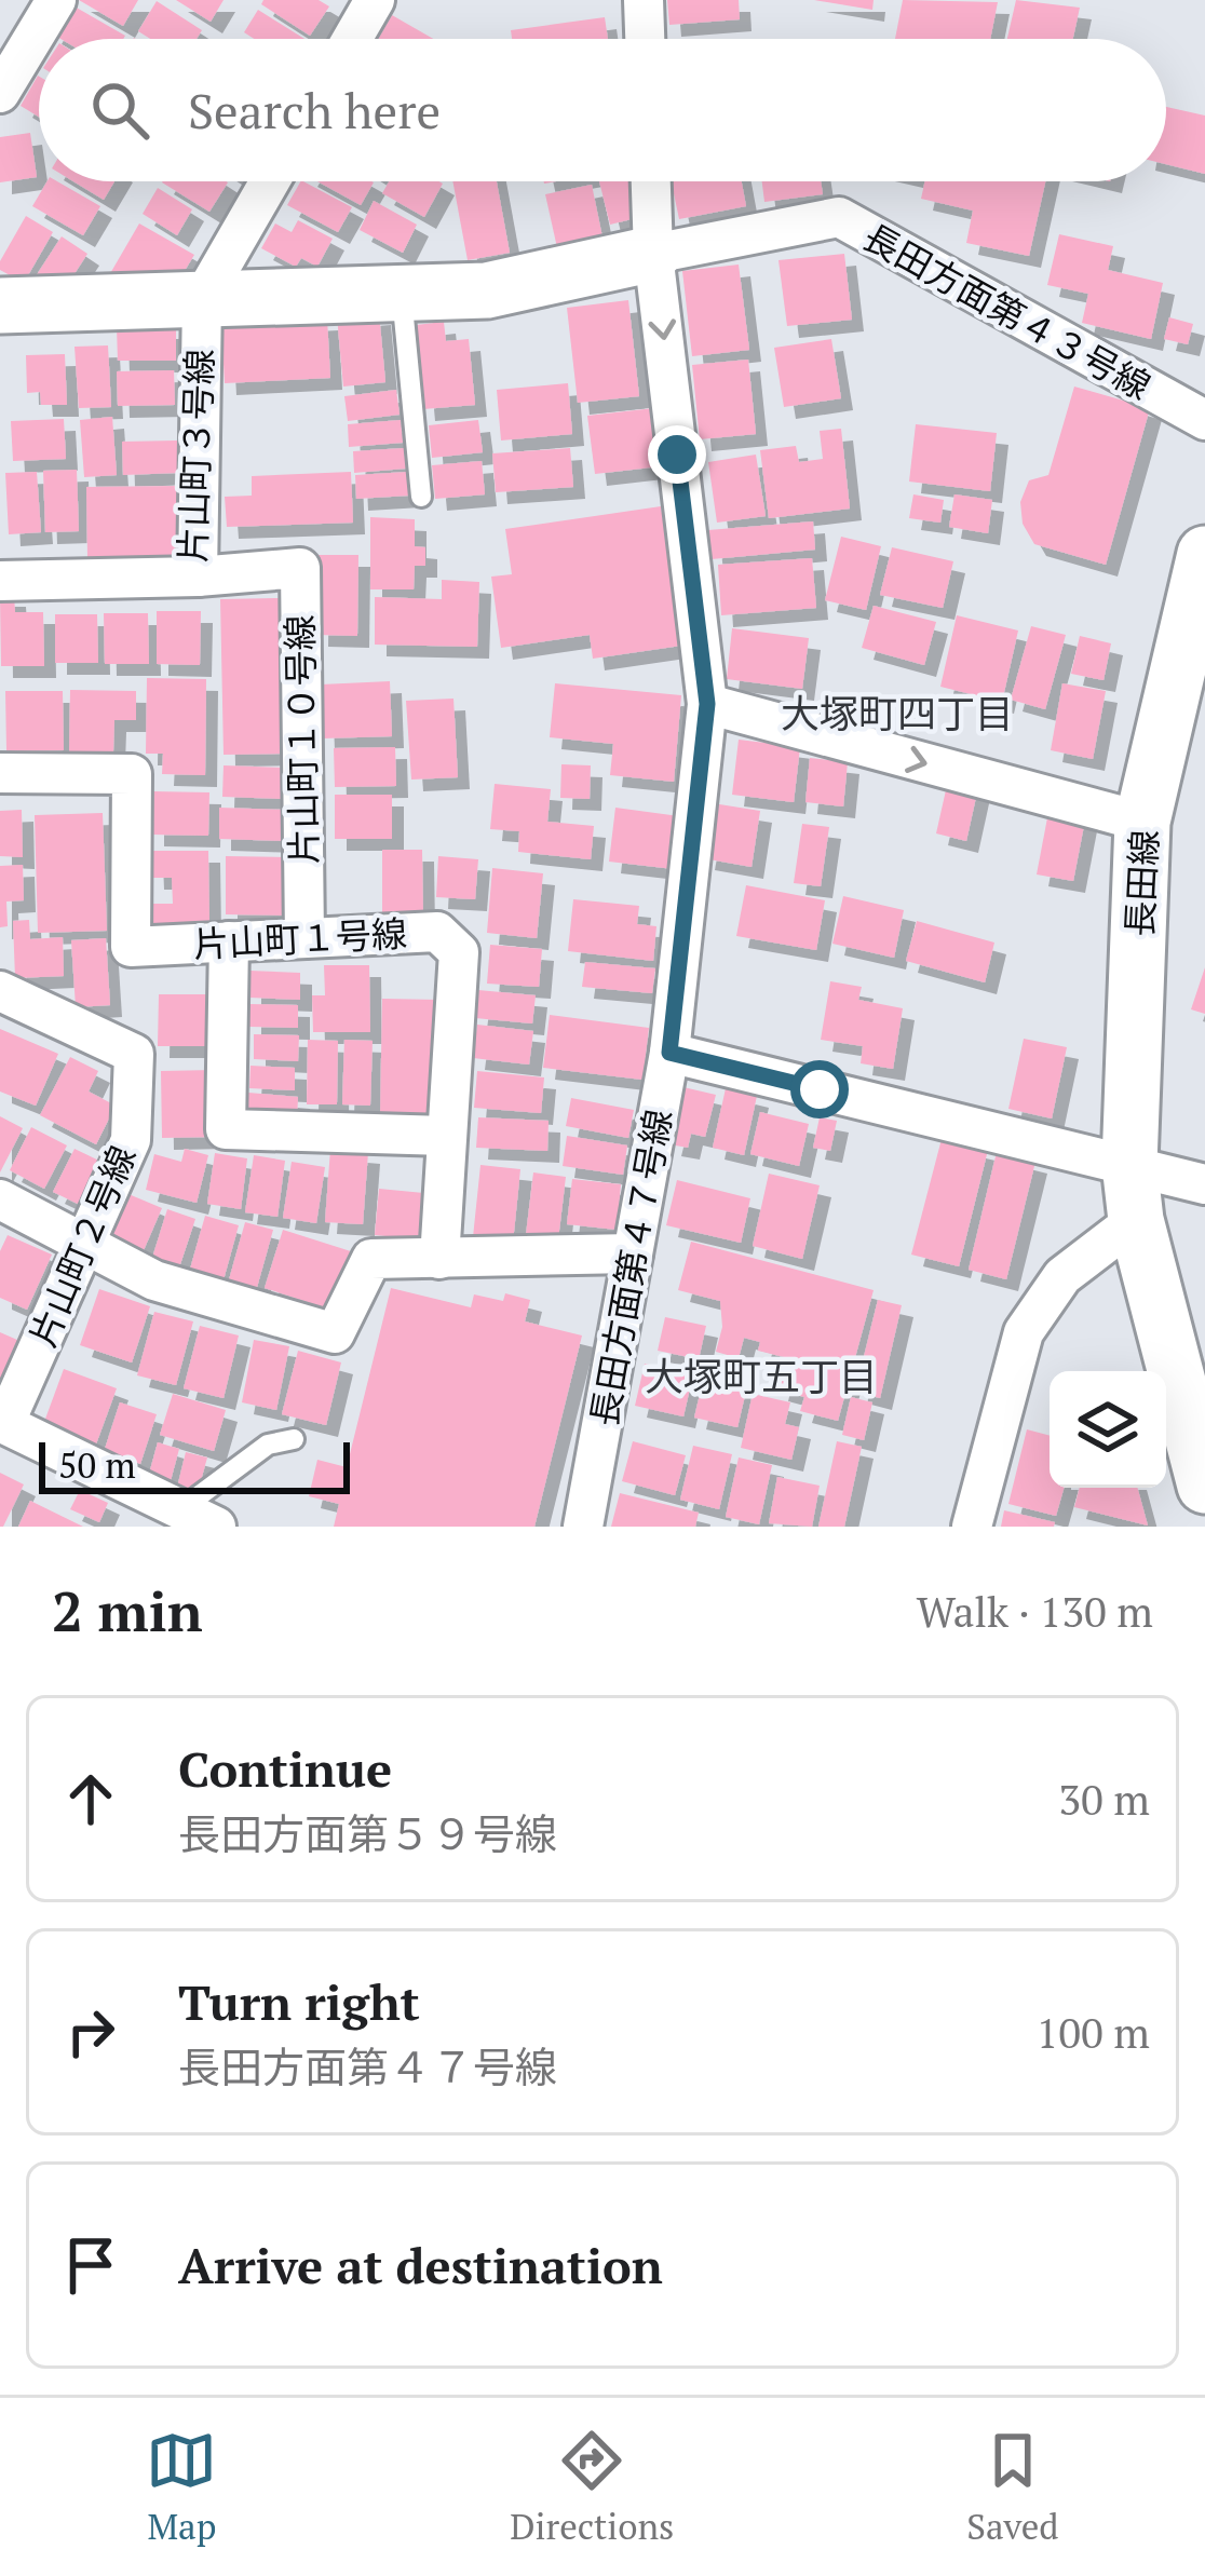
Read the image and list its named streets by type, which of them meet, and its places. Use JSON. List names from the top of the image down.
{
  "streets": {
    "street": [
      "長田方面第４３号線",
      "片山町３号線",
      "片山町１０号線",
      "長田線",
      "片山町１号線",
      "片山町２号線",
      "長田方面第４７号線"
    ]
  },
  "crossings": [
    ["長田方面第４３号線", "長田方面第４７号線"],
    ["片山町３号線", "片山町１０号線"],
    ["片山町１０号線", "片山町１号線"]
  ],
  "districts": ["大塚町四丁目", "大塚町五丁目"],
  "scale_bar": "50 m",
  "page": {
    "search": "Search here",
    "scale": "50 m",
    "heading": ["2 min", "Walk · 130 m"],
    "list": [
      ["Continue", "長田方面第５９号線", "30 m"],
      ["Turn right", "長田方面第４７号線", "100 m"],
      "Arrive at destination"
    ],
    "nav": ["Map", "Directions", "Saved"]
  }
}
